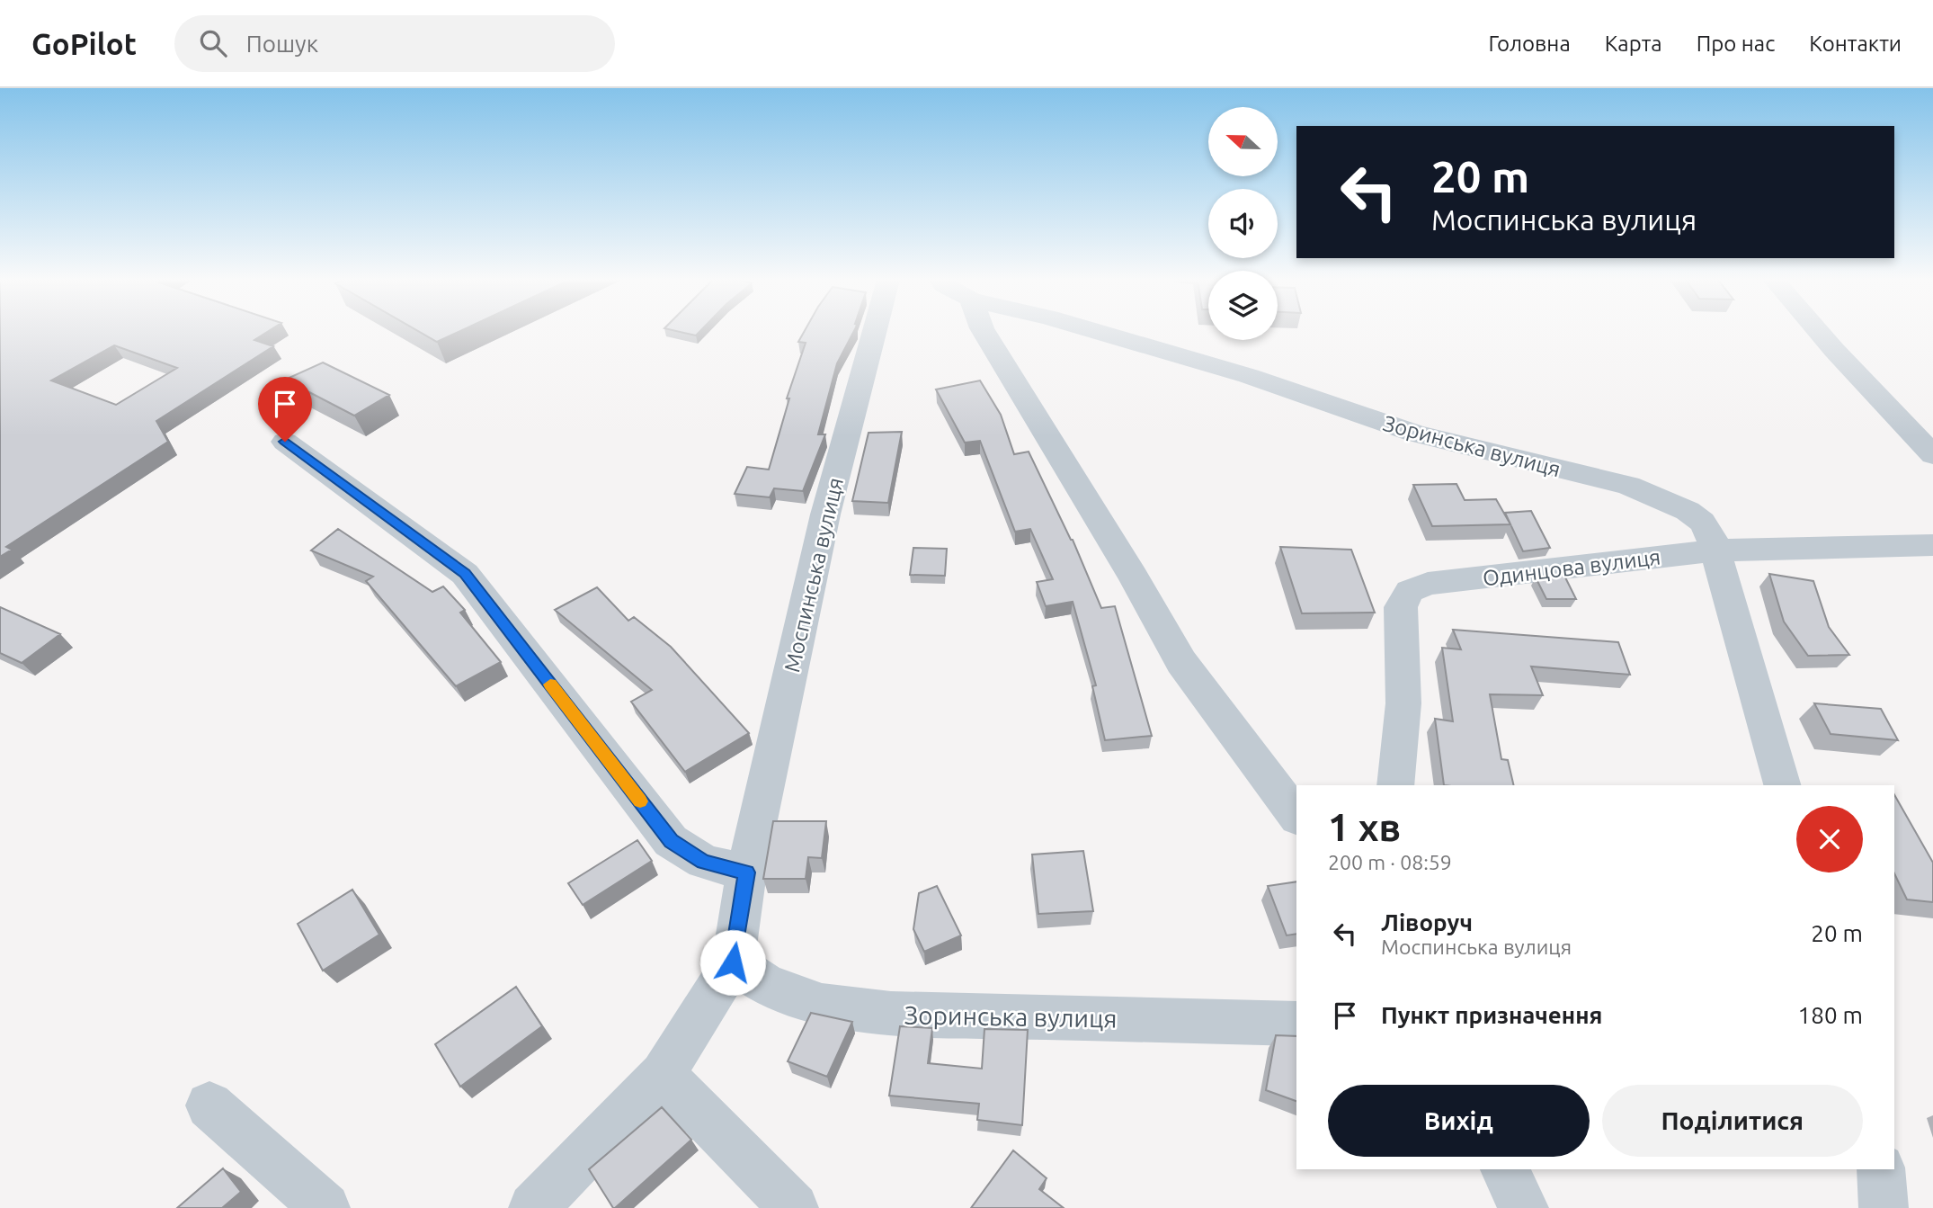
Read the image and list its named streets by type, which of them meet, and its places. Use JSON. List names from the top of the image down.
{
  "streets": {
    "street": ["Зоринська вулиця", "Одинцова вулиця", "Моспинська вулиця"]
  },
  "crossings": [
    ["Зоринська вулиця", "Одинцова вулиця"],
    ["Зоринська вулиця", "Моспинська вулиця"]
  ],
  "north": "left",
  "page": {
    "header": "GoPilot",
    "search": "Пошук",
    "nav": [
      "Головна",
      "Карта",
      "Про нас",
      "Контакти"
    ],
    "turn": ["20 m", "Моспинська вулиця"],
    "heading": ["1 хв", "200 m · 08:59"],
    "list": [
      {
        "name": "Ліворуч",
        "note": "Моспинська вулиця",
        "value": "20 m"
      },
      {
        "name": "Пункт призначення",
        "value": "180 m"
      }
    ],
    "buttons": ["Вихід", "Поділитися"]
  }
}
